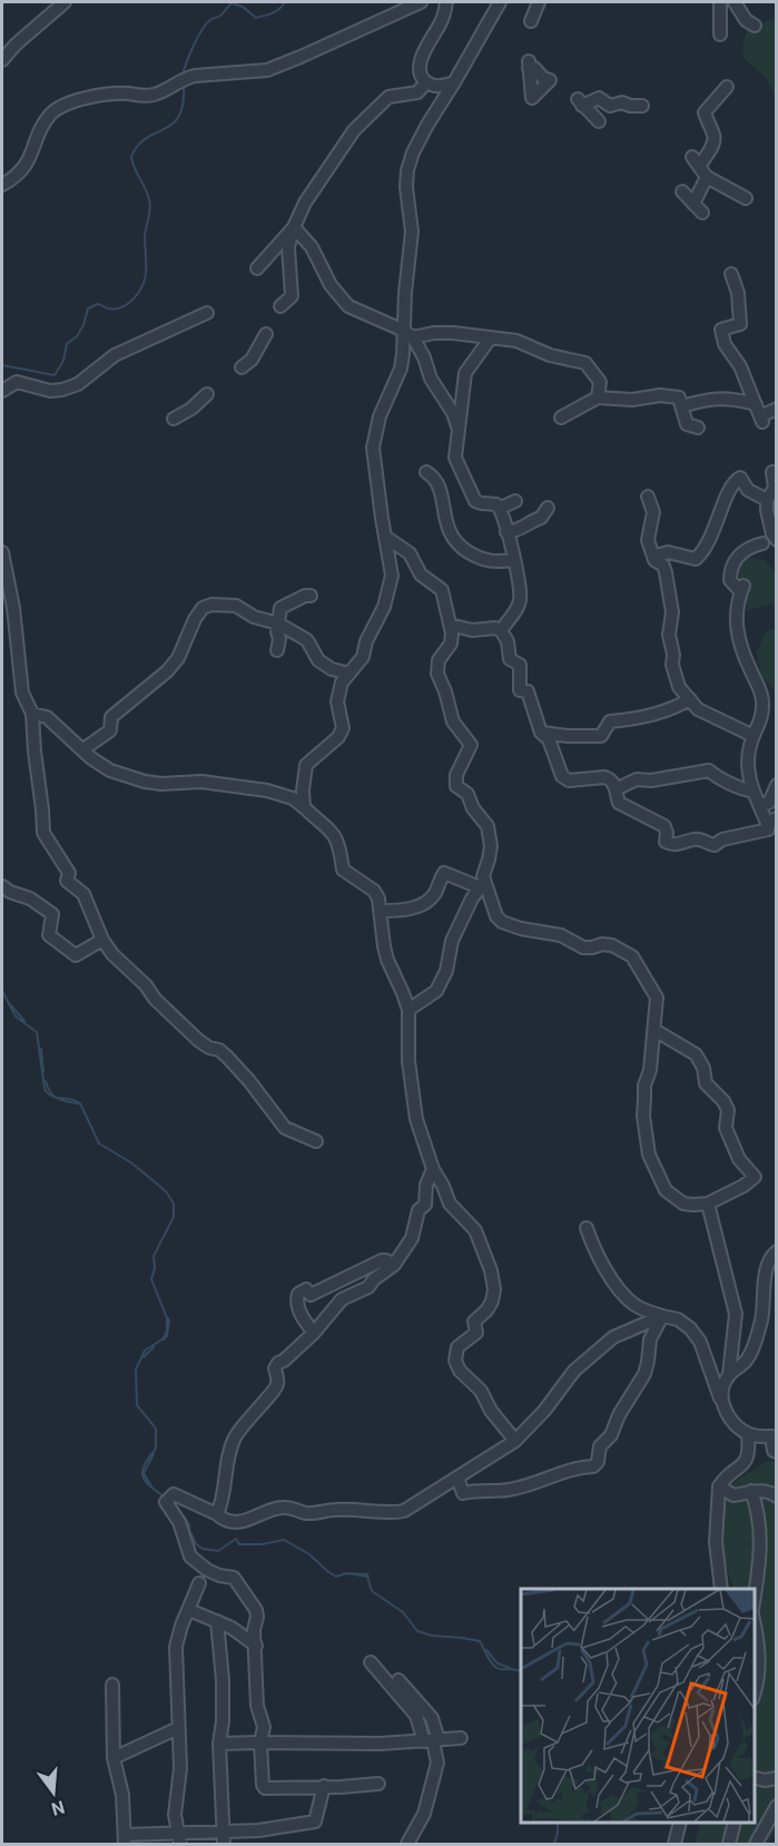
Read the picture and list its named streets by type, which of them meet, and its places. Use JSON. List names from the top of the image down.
{
  "north": "bottom"
}
